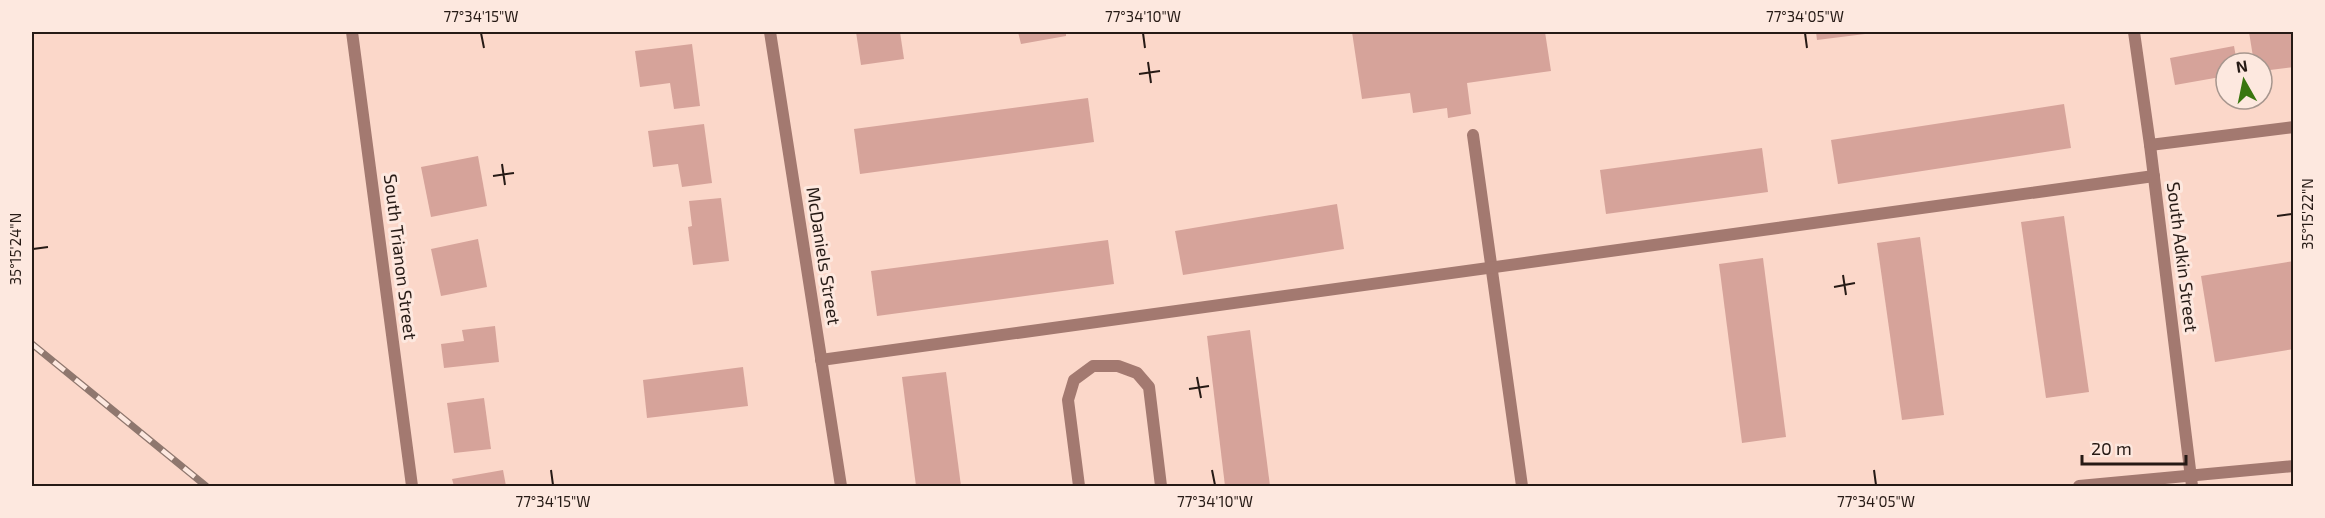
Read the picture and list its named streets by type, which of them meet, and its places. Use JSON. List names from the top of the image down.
{
  "streets": {
    "street": ["McDaniels Street", "South Trianon Street", "South Adkin Street"]
  },
  "scale_bar": "20 m",
  "north": "top",
  "coordinates": [
    "77°34'15\"W",
    "77°34'10\"W",
    "77°34'05\"W",
    "35°15'22\"N",
    "35°15'24\"N"
  ]
}
